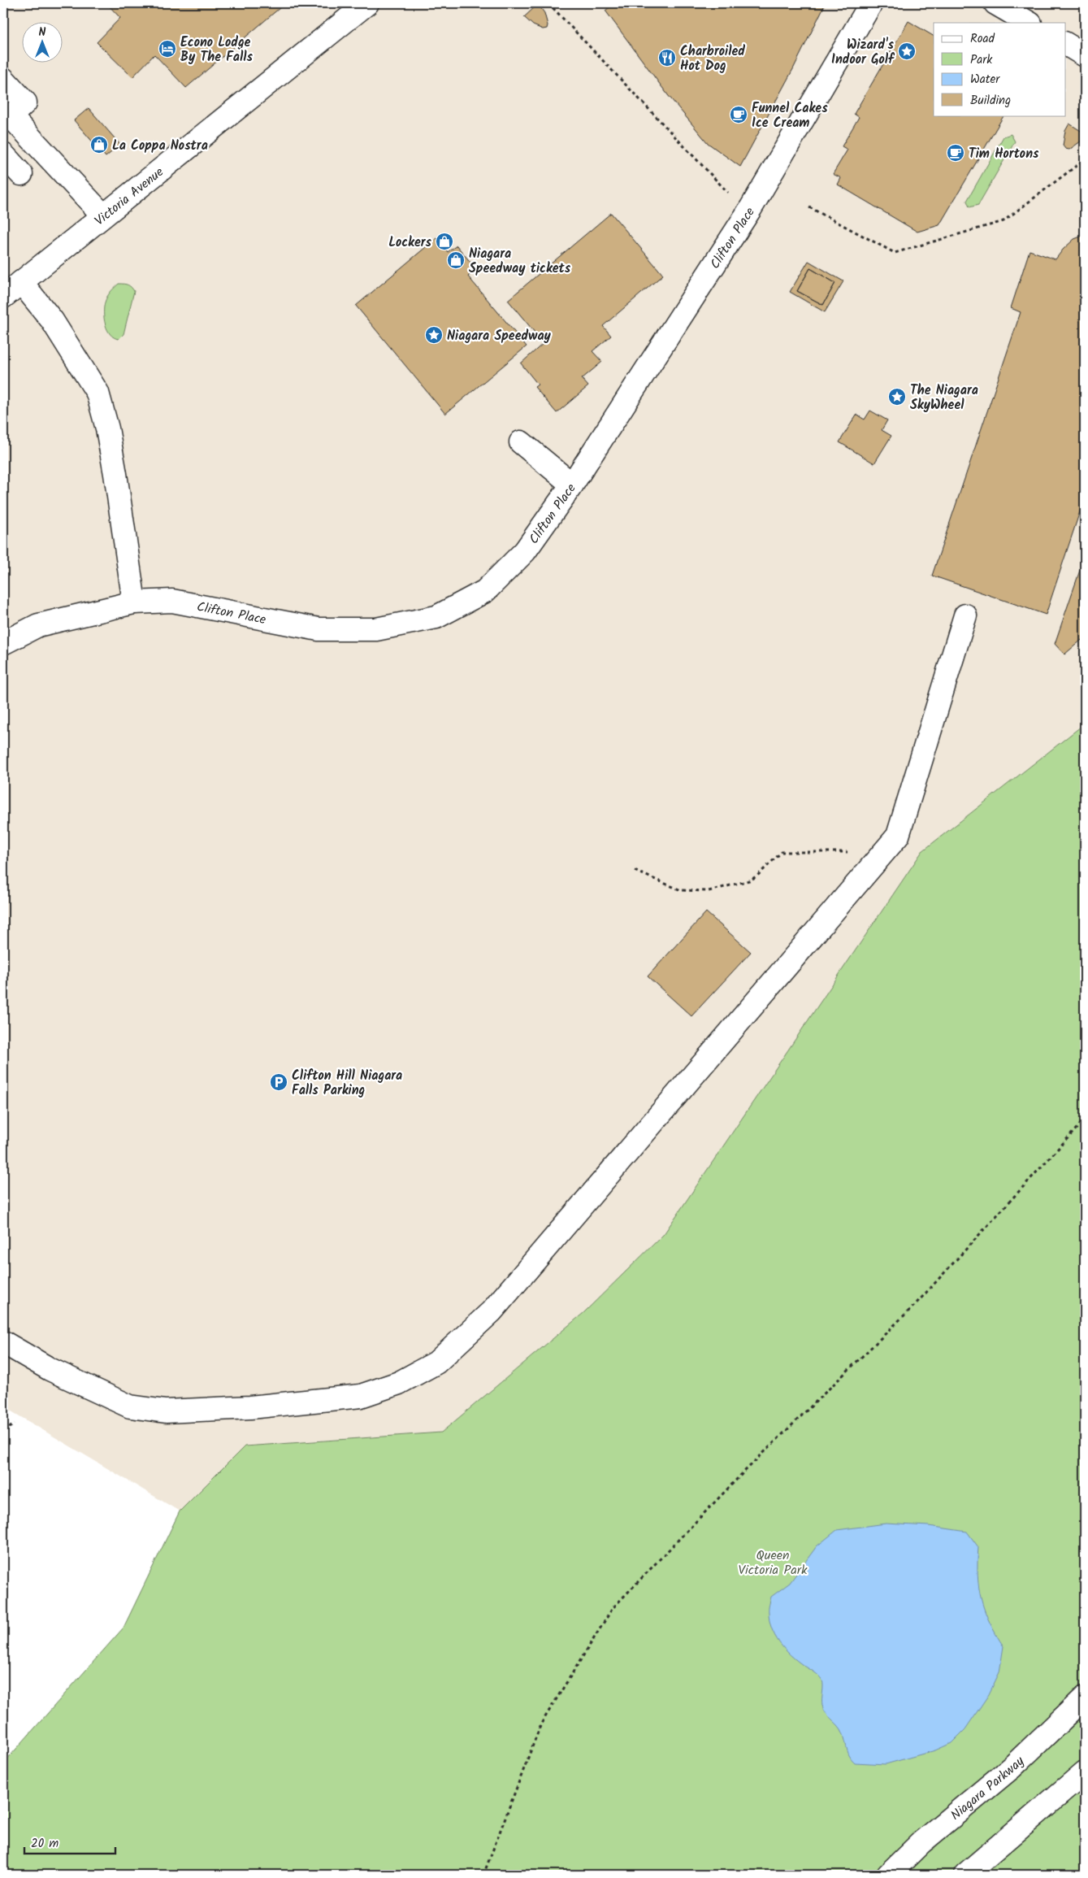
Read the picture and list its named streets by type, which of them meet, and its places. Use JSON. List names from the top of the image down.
{
  "streets": {
    "street": ["Victoria Avenue", "Clifton Place", "Niagara Parkway"]
  },
  "parks": ["Queen Victoria Park"],
  "places": {
    "hotel": ["Econo Lodge By The Falls"],
    "place": ["Wizard's Indoor Golf", "Niagara Speedway", "The Niagara SkyWheel"],
    "restaurant": ["Charbroiled Hot Dog"],
    "cafe": ["Funnel Cakes Ice Cream", "Tim Hortons"],
    "shop": ["La Coppa Nostra", "Lockers", "Niagara Speedway tickets"],
    "parking": ["Clifton Hill Niagara Falls Parking"]
  },
  "legend": [
    "Road",
    "Park",
    "Water",
    "Building"
  ],
  "scale_bar": "20 m",
  "north": "top"
}
